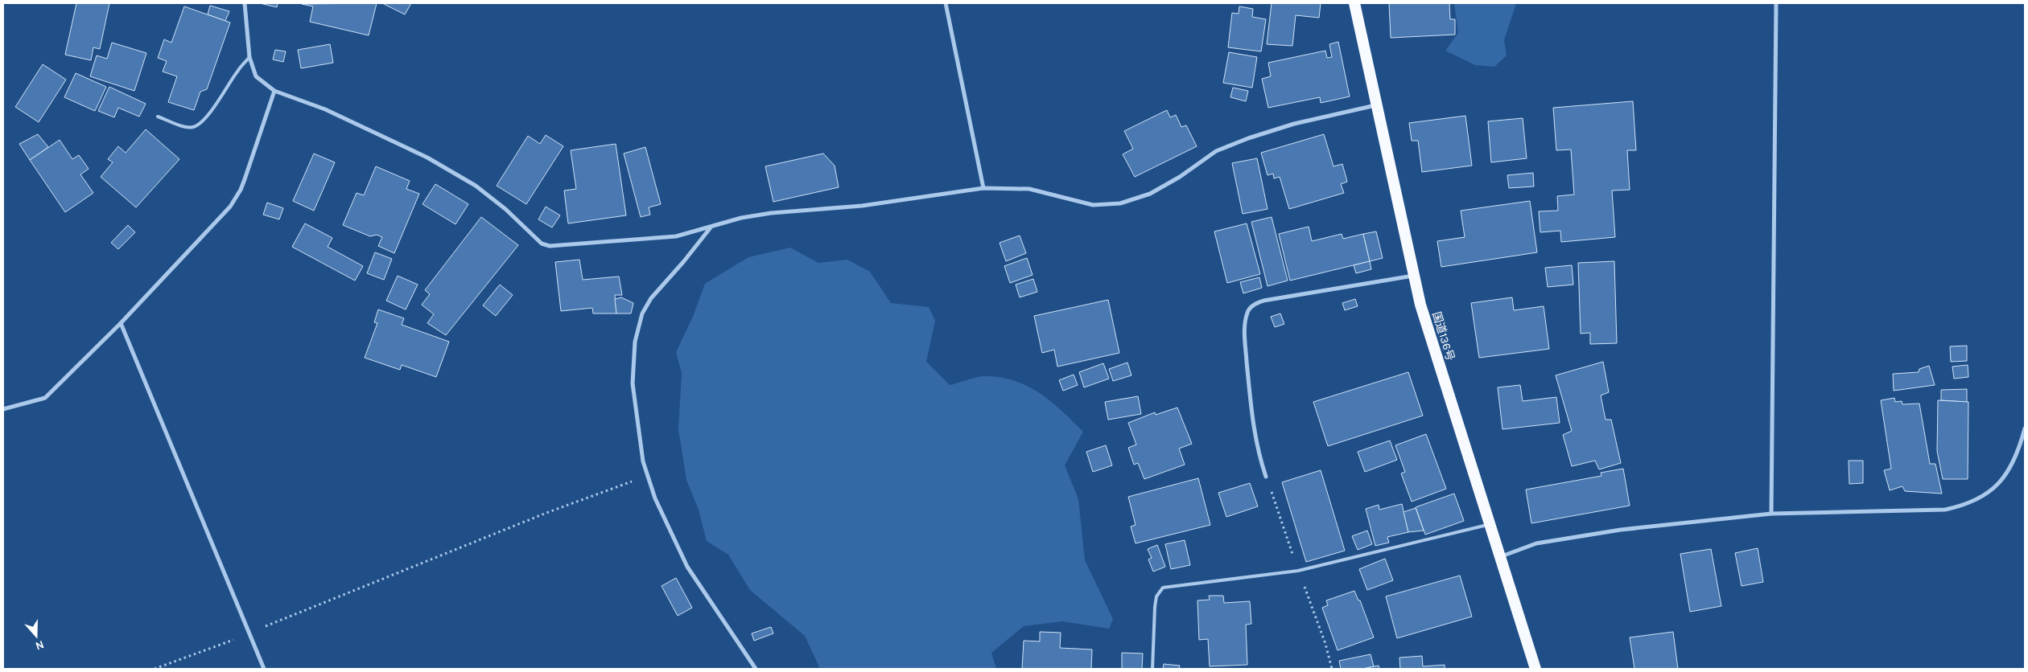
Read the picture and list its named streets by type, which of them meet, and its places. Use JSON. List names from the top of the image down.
{
  "streets": {
    "highway": ["国道136号"]
  },
  "north": "bottom"
}
